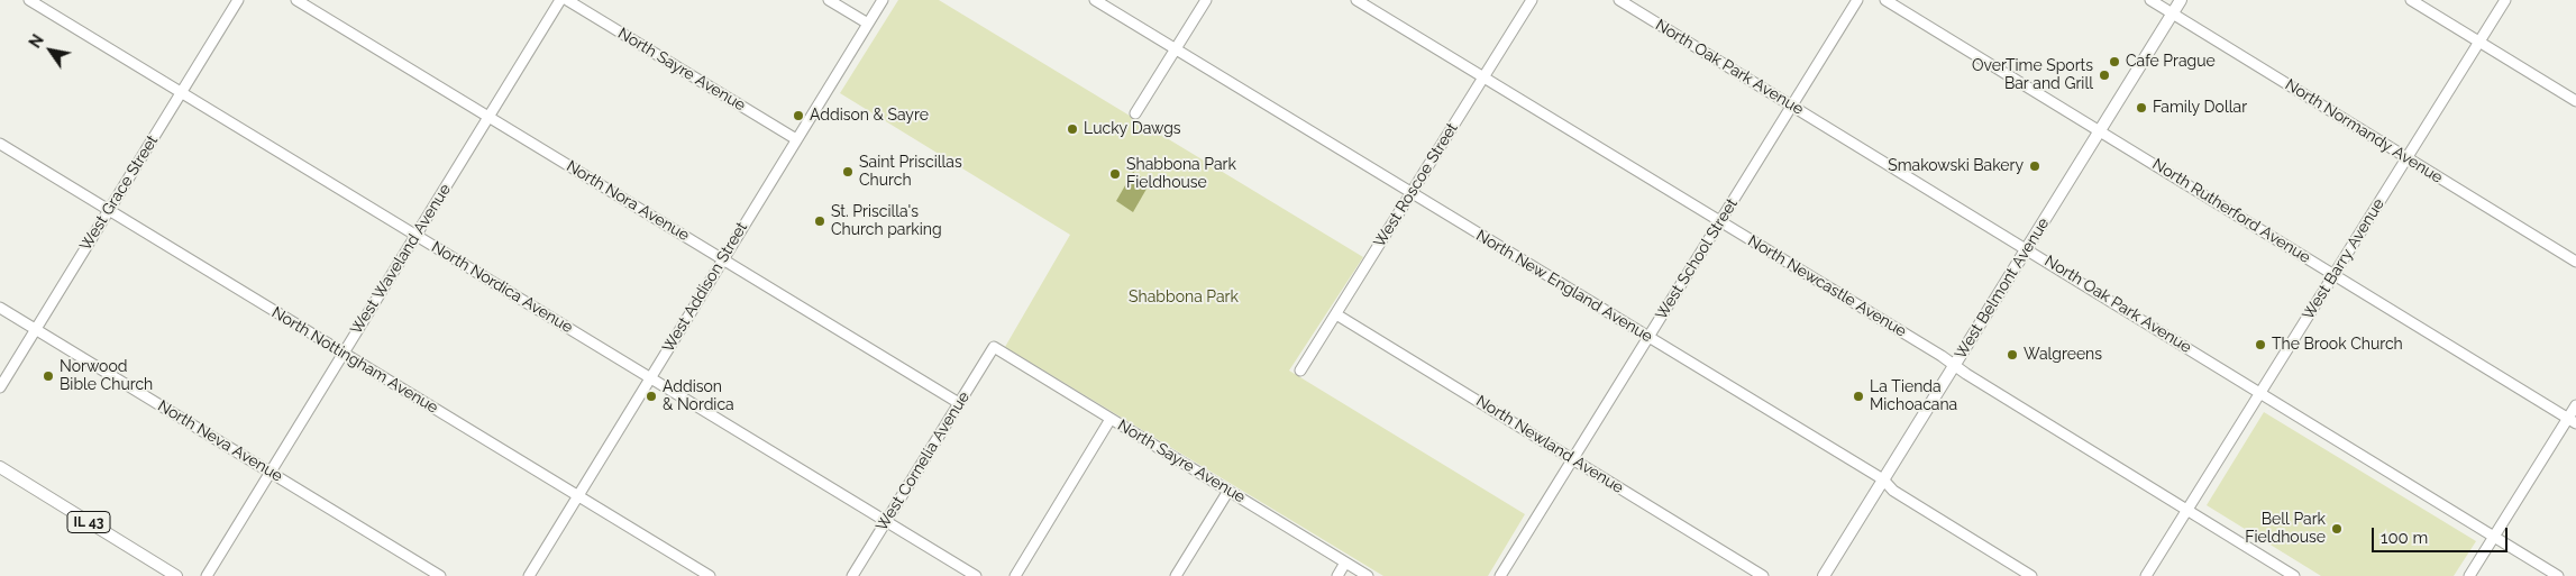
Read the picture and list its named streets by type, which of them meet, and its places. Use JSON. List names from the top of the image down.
{
  "streets": {
    "main road": ["West Belmont Avenue", "IL 43"],
    "street": [
      "North Oak Park Avenue",
      "North Sayre Avenue",
      "North Normandy Avenue",
      "West Roscoe Street",
      "West Grace Street",
      "North Nora Avenue",
      "North Rutherford Avenue",
      "West Waveland Avenue",
      "West School Street",
      "West Barry Avenue",
      "North New England Avenue",
      "North Newcastle Avenue",
      "North Nordica Avenue",
      "West Addison Street",
      "North Nottingham Avenue",
      "North Neva Avenue",
      "North Newland Avenue",
      "West Cornelia Avenue"
    ]
  },
  "crossings": [
    ["North Oak Park Avenue", "West School Street"],
    ["North Oak Park Avenue", "West Barry Avenue"],
    ["North Oak Park Avenue", "West Belmont Avenue"],
    ["North Sayre Avenue", "West Addison Street"],
    ["North Sayre Avenue", "West Cornelia Avenue"],
    ["North Normandy Avenue", "West Barry Avenue"],
    ["North Normandy Avenue", "West Belmont Avenue"],
    ["West Roscoe Street", "North New England Avenue"],
    ["West Roscoe Street", "North Newcastle Avenue"],
    ["West Roscoe Street", "North Newland Avenue"],
    ["West Grace Street", "North Nordica Avenue"],
    ["West Grace Street", "North Nottingham Avenue"],
    ["West Grace Street", "North Neva Avenue"],
    ["North Nora Avenue", "West Waveland Avenue"],
    ["North Nora Avenue", "West Addison Street"],
    ["North Nora Avenue", "West Cornelia Avenue"],
    ["North Rutherford Avenue", "West Barry Avenue"],
    ["North Rutherford Avenue", "West Belmont Avenue"],
    ["West Waveland Avenue", "North Nordica Avenue"],
    ["West Waveland Avenue", "North Nottingham Avenue"],
    ["West Waveland Avenue", "North Neva Avenue"],
    ["West School Street", "North New England Avenue"],
    ["West School Street", "North Newcastle Avenue"],
    ["West School Street", "North Newland Avenue"],
    ["West Barry Avenue", "North Newcastle Avenue"],
    ["North New England Avenue", "West Belmont Avenue"],
    ["North Newcastle Avenue", "West Belmont Avenue"],
    ["North Nordica Avenue", "West Addison Street"],
    ["North Nordica Avenue", "West Cornelia Avenue"],
    ["West Addison Street", "North Nottingham Avenue"]
  ],
  "parks": ["Shabbona Park"],
  "places": [
    "Cafe Prague",
    "OverTime Sports Bar and Grill",
    "Family Dollar",
    "Addison & Sayre",
    "Lucky Dawgs",
    "Smakowski Bakery",
    "Saint Priscillas Church",
    "Shabbona Park Fieldhouse",
    "St. Priscilla's Church parking",
    "The Brook Church",
    "Walgreens",
    "Norwood Bible Church",
    "Addison & Nordica",
    "La Tienda Michoacana",
    "Bell Park Fieldhouse"
  ],
  "scale_bar": "100 m",
  "north": "top left"
}
